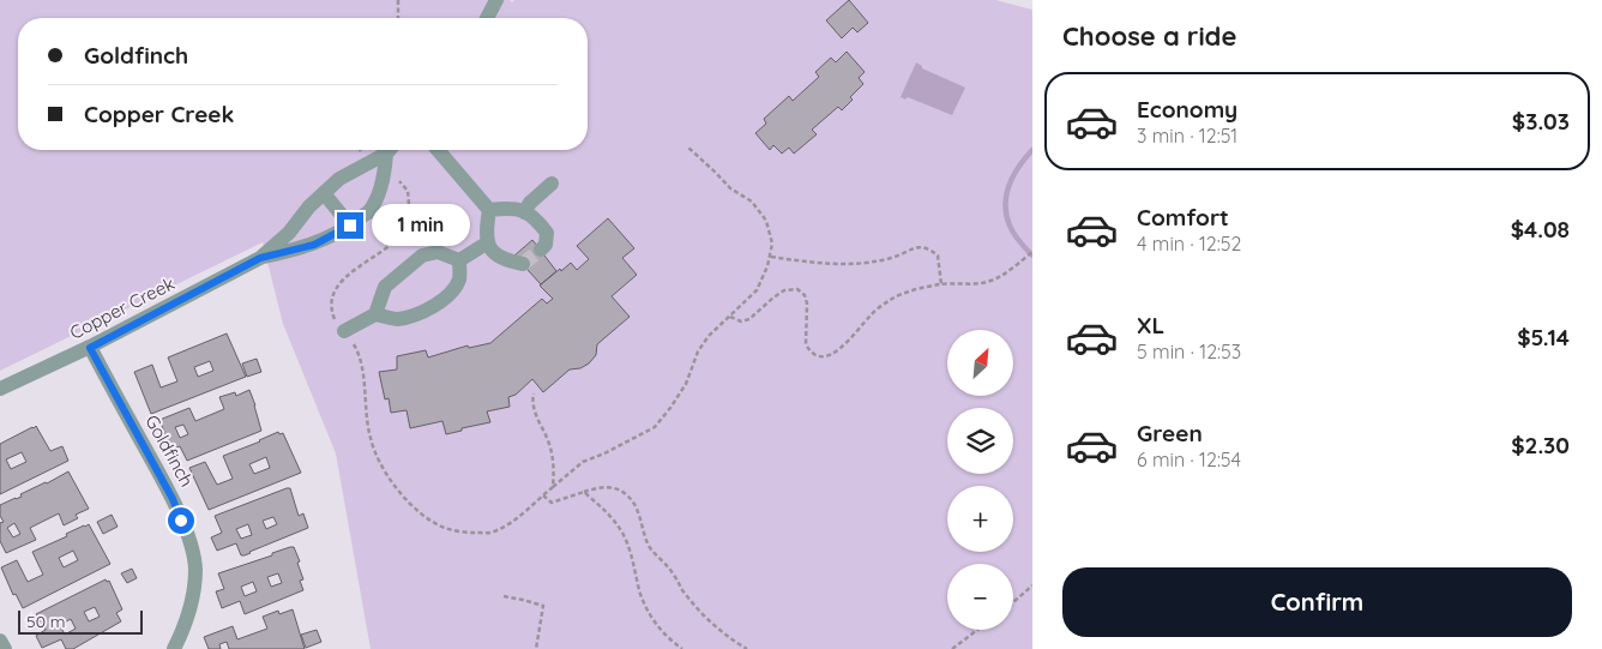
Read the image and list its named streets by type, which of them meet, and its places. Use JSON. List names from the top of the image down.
{
  "streets": {
    "street": ["Copper Creek", "Goldfinch"]
  },
  "crossings": [
    ["Copper Creek", "Goldfinch"]
  ],
  "scale_bar": "50 m",
  "north": "top right",
  "page": {
    "heading": "Choose a ride",
    "banner": ["Goldfinch", "Copper Creek"],
    "list": [
      {
        "name": "Economy",
        "note": "3 min · 12:51",
        "value": "$3.03"
      },
      {
        "name": "Comfort",
        "note": "4 min · 12:52",
        "value": "$4.08"
      },
      {
        "name": "XL",
        "note": "5 min · 12:53",
        "value": "$5.14"
      },
      {
        "name": "Green",
        "note": "6 min · 12:54",
        "value": "$2.30"
      }
    ],
    "bubble": "1 min",
    "map_buttons": ["+", "−"],
    "buttons": "Confirm",
    "scale": "50 m"
  }
}
